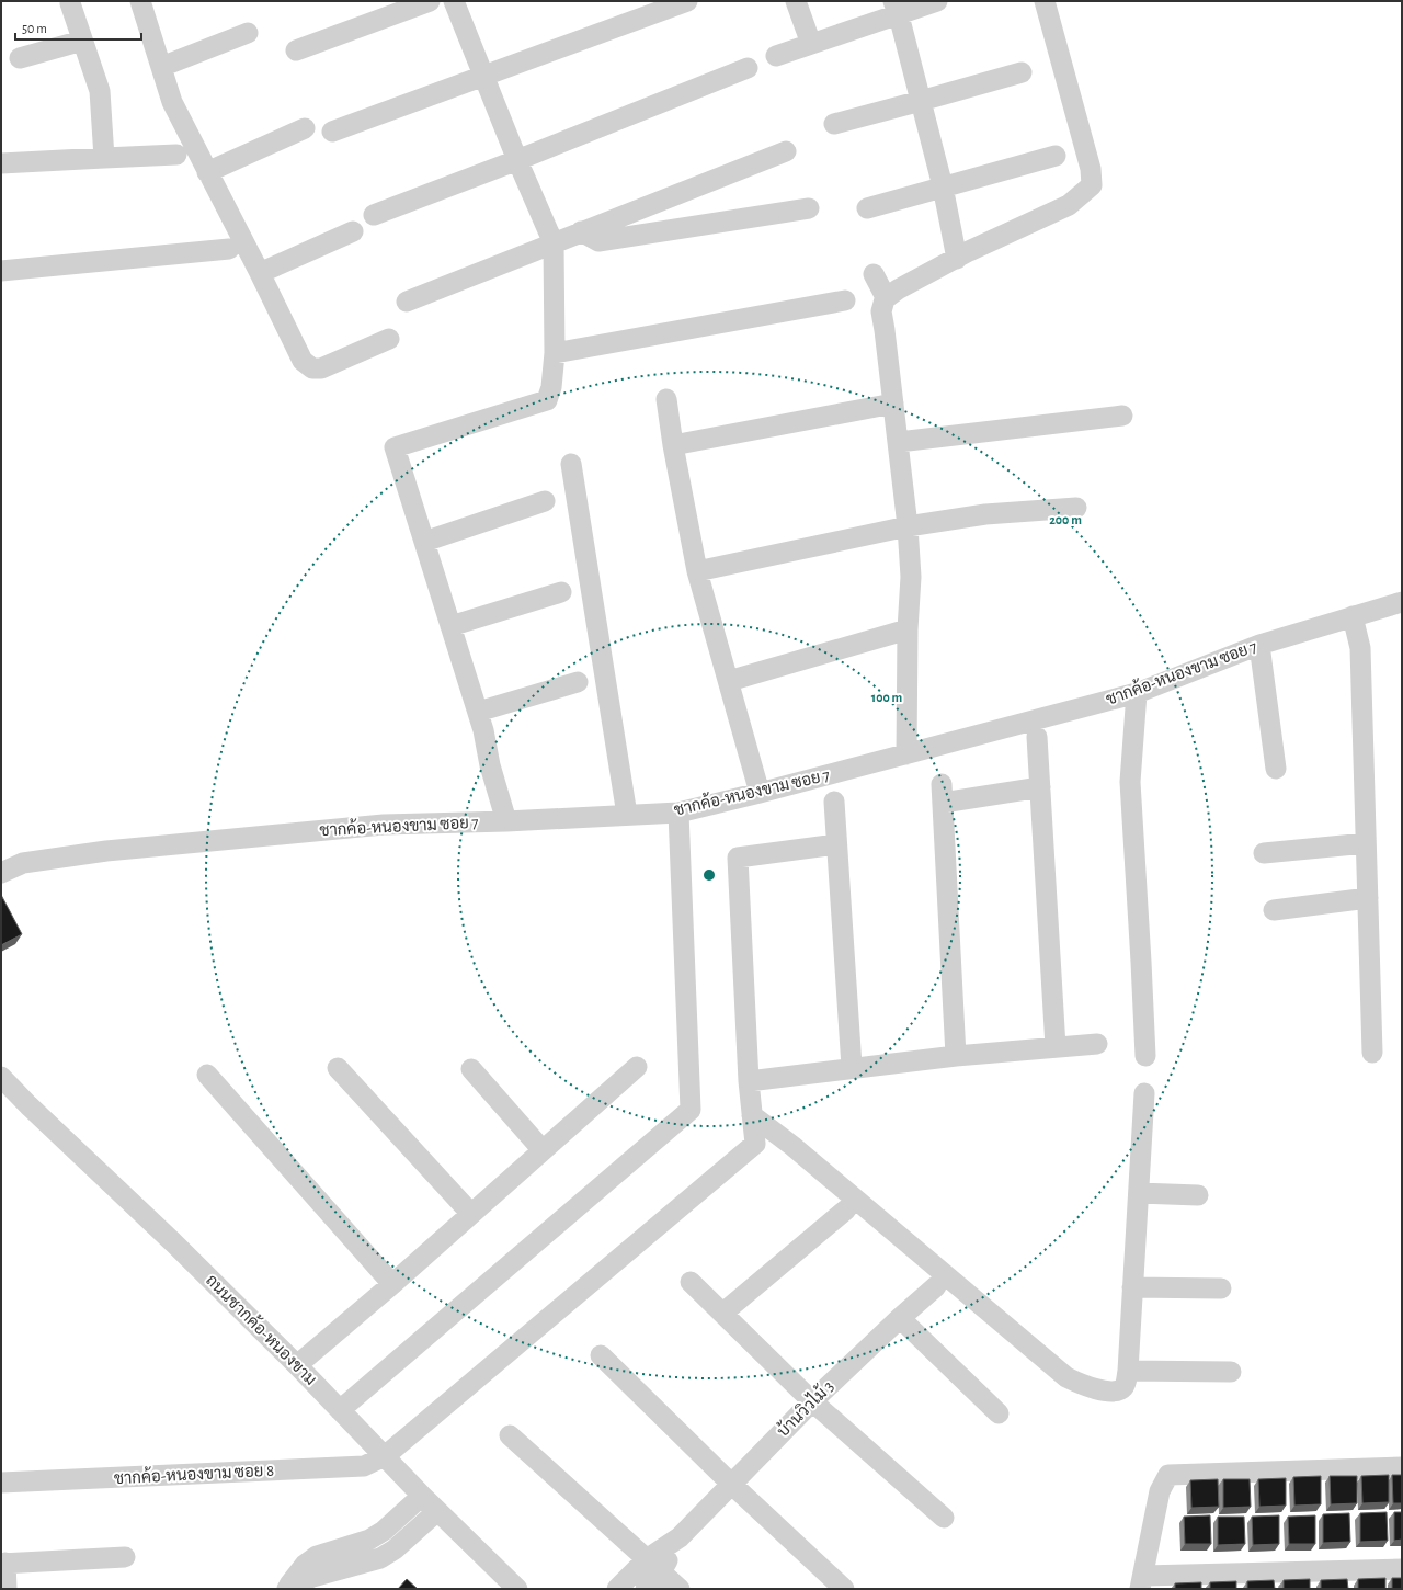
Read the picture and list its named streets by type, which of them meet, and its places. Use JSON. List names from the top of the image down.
{
  "streets": {
    "street": [
      "ชากค้อ-หนองขาม ซอย 7",
      "ถนนชากค้อ-หนองขาม",
      "บ้านวิวไม้ 3",
      "ชากค้อ-หนองขาม ซอย 8"
    ]
  },
  "crossings": [
    ["ถนนชากค้อ-หนองขาม", "ชากค้อ-หนองขาม ซอย 8"]
  ],
  "scale_bar": "50 m",
  "rings": ["200 m", "100 m"]
}
